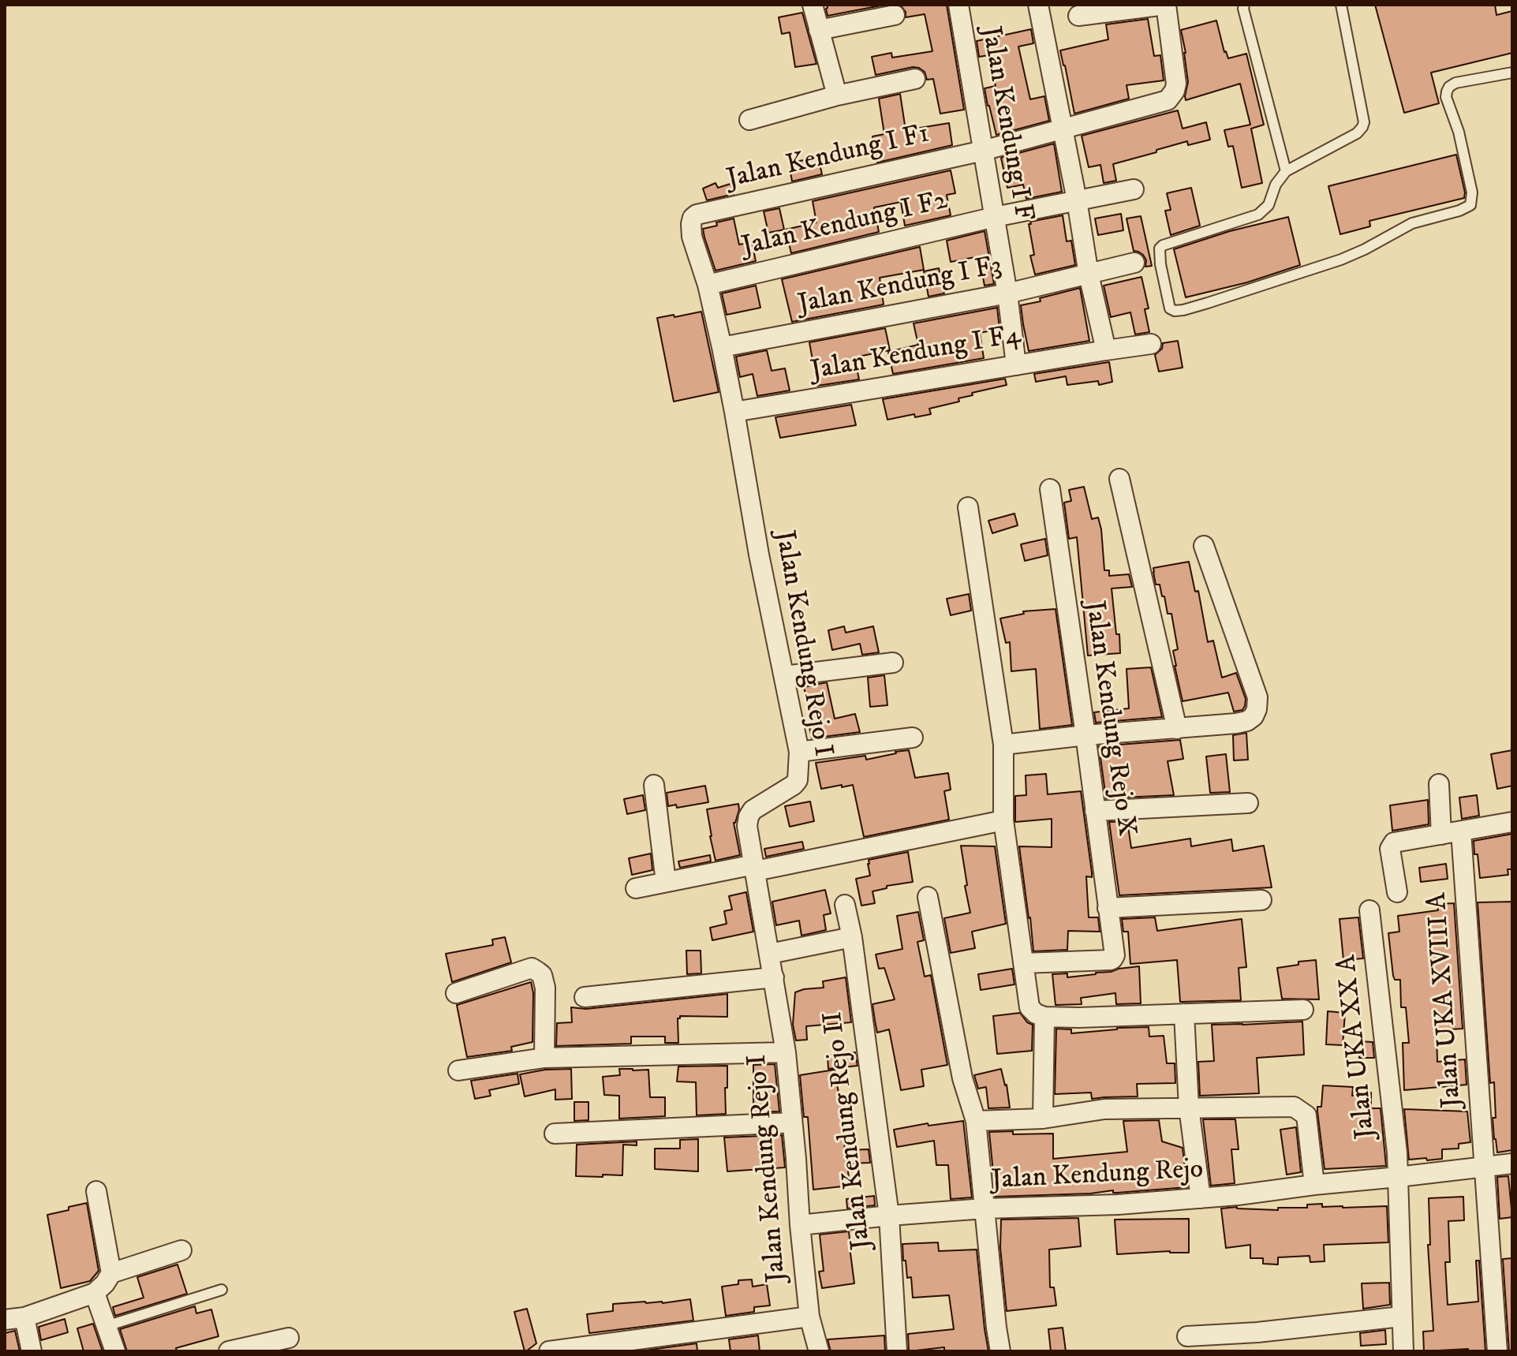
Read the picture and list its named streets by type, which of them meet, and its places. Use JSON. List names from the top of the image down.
{
  "streets": {
    "street": [
      "Jalan Kendung I F",
      "Jalan Kendung I F1",
      "Jalan Kendung I F2",
      "Jalan Kendung I F3",
      "Jalan Kendung I F4",
      "Jalan Kendung Rejo I",
      "Jalan Kendung Rejo X",
      "Jalan UKA XVIII A",
      "Jalan UKA XX A",
      "Jalan Kendung Rejo II",
      "Jalan Kendung Rejo"
    ]
  },
  "crossings": [
    ["Jalan Kendung I F", "Jalan Kendung I F1"],
    ["Jalan Kendung I F", "Jalan Kendung I F2"],
    ["Jalan Kendung I F", "Jalan Kendung I F3"],
    ["Jalan Kendung I F", "Jalan Kendung I F4"],
    ["Jalan Kendung I F1", "Jalan Kendung Rejo I"],
    ["Jalan Kendung I F2", "Jalan Kendung Rejo I"],
    ["Jalan Kendung I F3", "Jalan Kendung Rejo I"],
    ["Jalan Kendung I F4", "Jalan Kendung Rejo I"],
    ["Jalan Kendung Rejo I", "Jalan Kendung Rejo"],
    ["Jalan UKA XVIII A", "Jalan Kendung Rejo"],
    ["Jalan UKA XX A", "Jalan Kendung Rejo"],
    ["Jalan Kendung Rejo II", "Jalan Kendung Rejo"]
  ]
}
